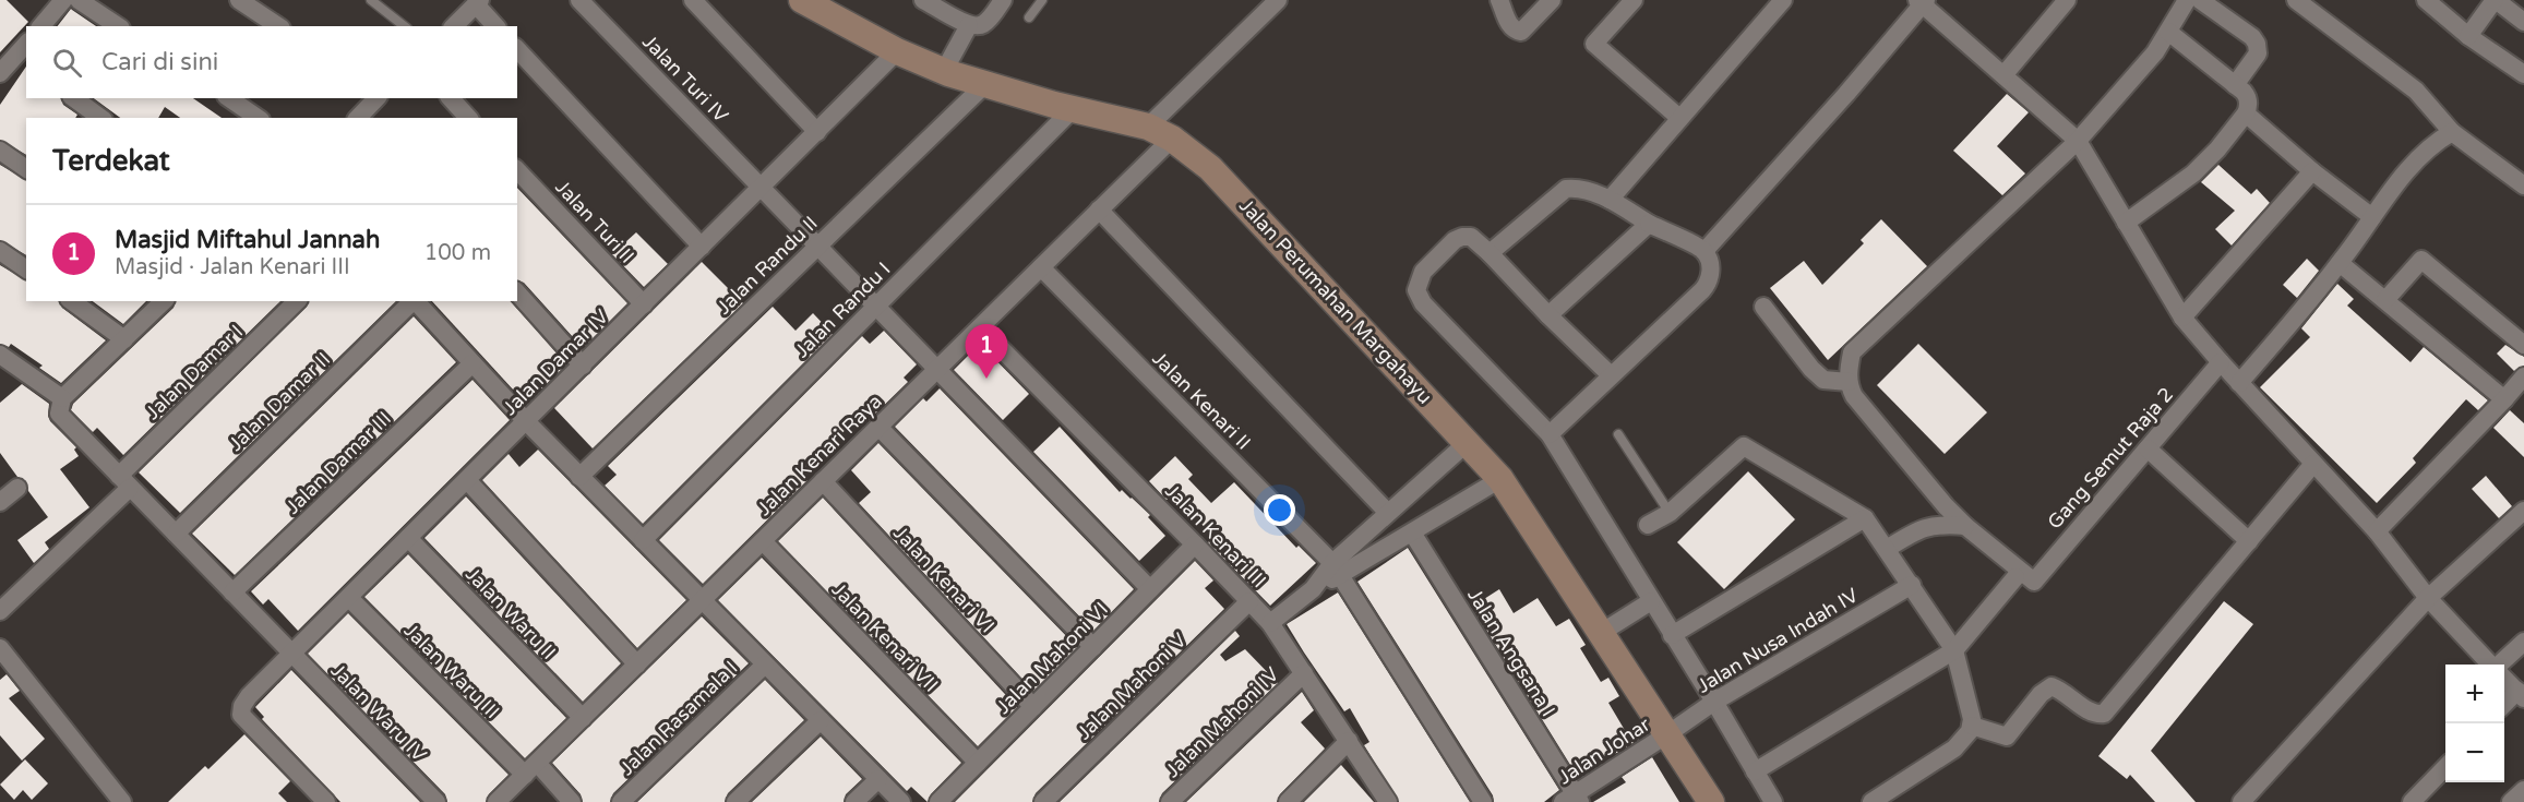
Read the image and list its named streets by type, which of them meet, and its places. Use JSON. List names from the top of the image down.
{
  "streets": {
    "street": [
      "Jalan Turi IV",
      "Jalan Turi II",
      "Jalan Randu II",
      "Jalan Perumahan Margahayu",
      "Jalan Randu I",
      "Jalan Damar IV",
      "Jalan Damar I",
      "Jalan Kenari II",
      "Jalan Damar II",
      "Jalan Kenari Raya",
      "Gang Semut Raja 2",
      "Jalan Damar III",
      "Jalan Kenari III",
      "Jalan Kenari VI",
      "Jalan Waru II",
      "Jalan Kenari VII",
      "Jalan Nusa Indah IV",
      "Jalan Angsana I",
      "Jalan Mahoni VI",
      "Jalan Waru III",
      "Jalan Mahoni V",
      "Jalan Waru IV",
      "Jalan Rasamala I",
      "Jalan Mahoni IV",
      "Jalan Johar"
    ]
  },
  "crossings": [
    ["Jalan Turi IV", "Jalan Randu II"],
    ["Jalan Turi IV", "Jalan Randu I"],
    ["Jalan Turi IV", "Jalan Damar IV"],
    ["Jalan Turi IV", "Jalan Kenari Raya"],
    ["Jalan Turi IV", "Jalan Mahoni VI"],
    ["Jalan Turi II", "Jalan Damar IV"],
    ["Jalan Randu II", "Jalan Perumahan Margahayu"],
    ["Jalan Perumahan Margahayu", "Jalan Randu I"],
    ["Jalan Perumahan Margahayu", "Jalan Damar IV"],
    ["Jalan Perumahan Margahayu", "Jalan Kenari Raya"],
    ["Jalan Perumahan Margahayu", "Jalan Nusa Indah IV"],
    ["Jalan Perumahan Margahayu", "Jalan Johar"],
    ["Jalan Damar IV", "Jalan Waru II"],
    ["Jalan Damar IV", "Jalan Waru III"],
    ["Jalan Damar IV", "Jalan Waru IV"],
    ["Jalan Damar I", "Jalan Waru IV"],
    ["Jalan Kenari II", "Jalan Kenari Raya"],
    ["Jalan Damar II", "Jalan Waru IV"],
    ["Jalan Kenari Raya", "Jalan Kenari III"],
    ["Jalan Kenari Raya", "Jalan Kenari VI"],
    ["Jalan Kenari Raya", "Jalan Waru II"],
    ["Jalan Kenari Raya", "Jalan Kenari VII"],
    ["Jalan Kenari Raya", "Jalan Waru III"],
    ["Jalan Damar III", "Jalan Waru IV"],
    ["Jalan Kenari III", "Jalan Mahoni VI"],
    ["Jalan Kenari III", "Jalan Mahoni V"],
    ["Jalan Kenari III", "Jalan Mahoni IV"],
    ["Jalan Kenari VI", "Jalan Mahoni VI"],
    ["Jalan Kenari VII", "Jalan Mahoni VI"],
    ["Jalan Nusa Indah IV", "Jalan Johar"],
    ["Jalan Angsana I", "Jalan Johar"]
  ],
  "page": {
    "search": "Cari di sini",
    "heading": "Terdekat",
    "list": [
      {
        "mark": "1",
        "name": "Masjid Miftahul Jannah",
        "note": "Masjid · Jalan Kenari III",
        "value": "100 m"
      }
    ],
    "pins": "1",
    "map_buttons": ["+", "−"]
  }
}
